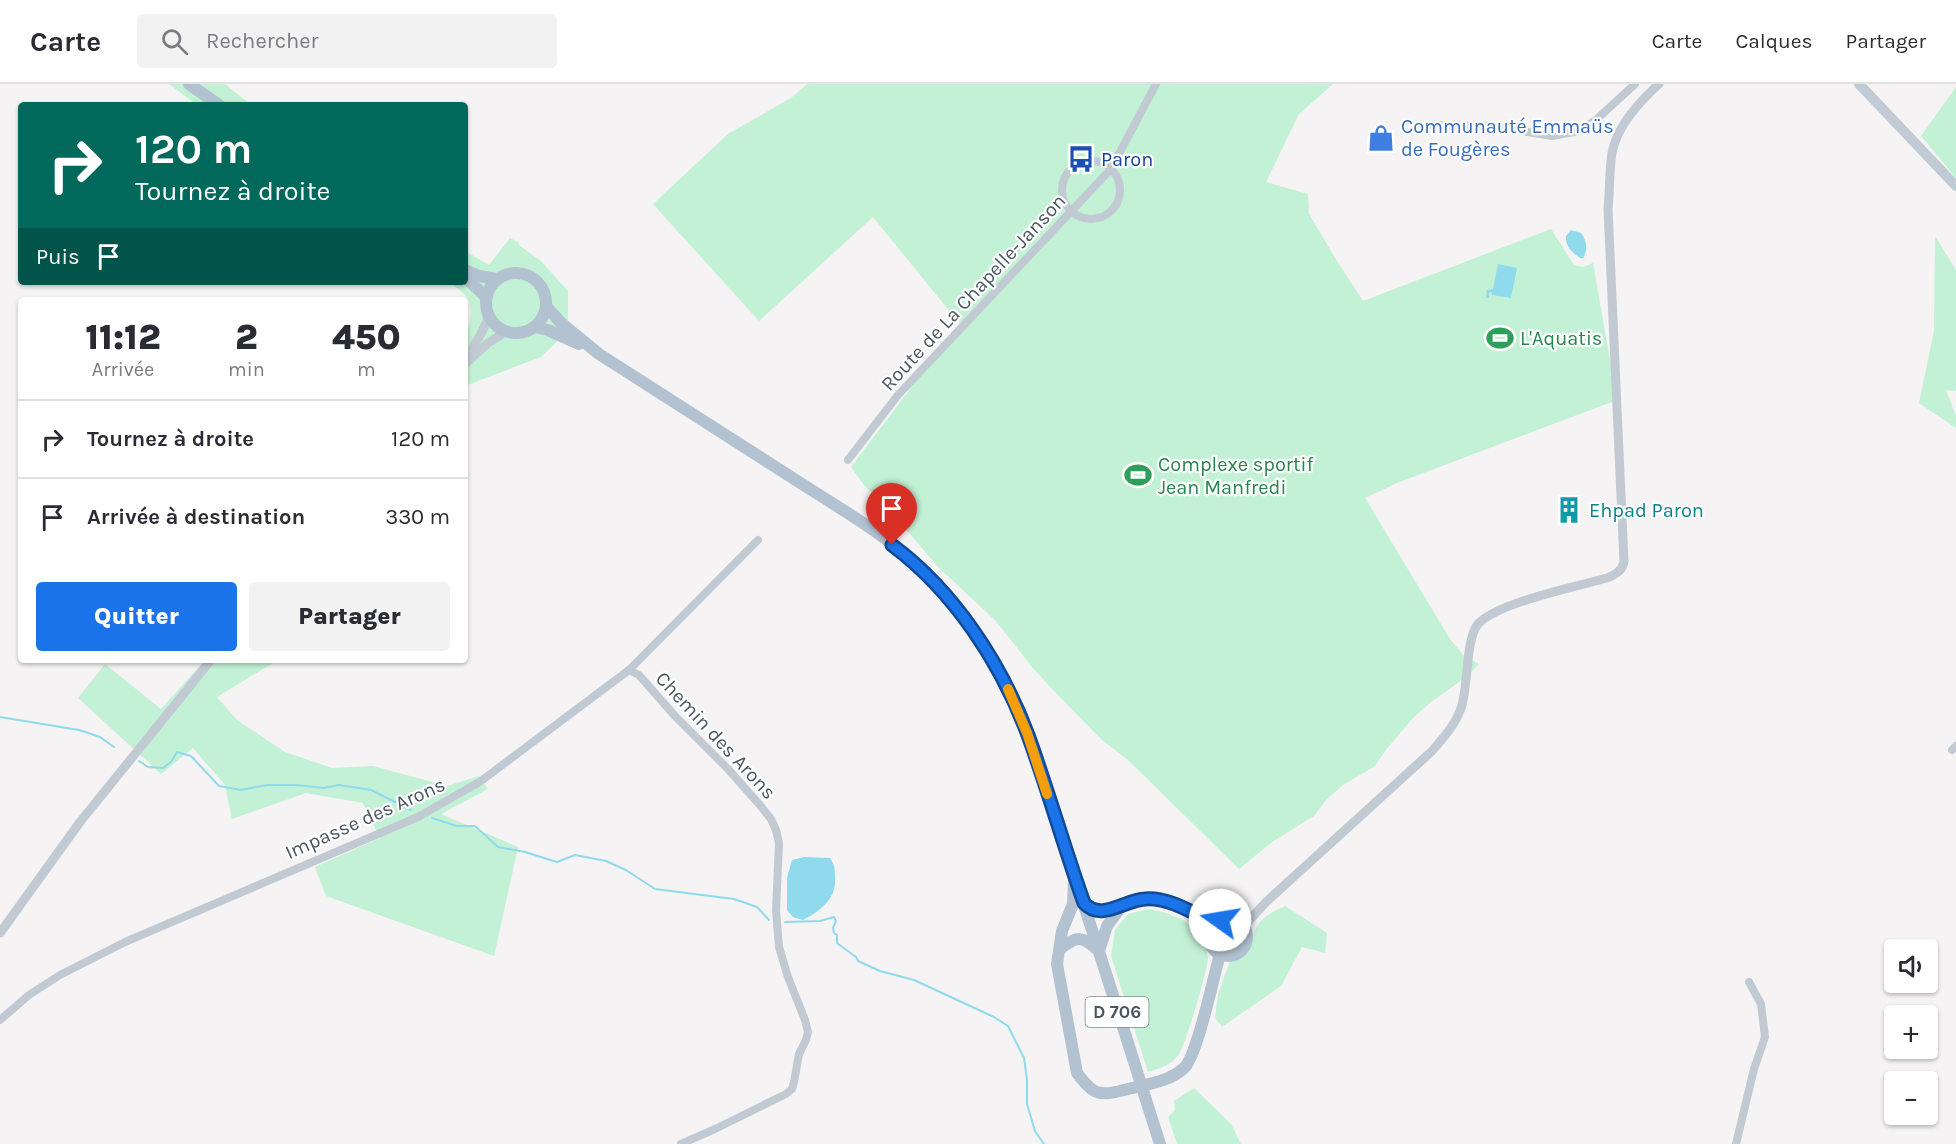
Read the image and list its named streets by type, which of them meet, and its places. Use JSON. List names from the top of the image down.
{
  "streets": {
    "main road": ["D 706"],
    "street": ["Route de La Chapelle-Janson", "Chemin des Arons", "Impasse des Arons"]
  },
  "crossings": [
    ["Chemin des Arons", "Impasse des Arons"]
  ],
  "places": {
    "shop": ["Communauté Emmaüs de Fougères"],
    "bus stop": ["Paron"],
    "sports": ["L'Aquatis", "Complexe sportif Jean Manfredi"],
    "building": ["Ehpad Paron"]
  },
  "page": {
    "header": "Carte",
    "search": "Rechercher",
    "nav": ["Carte", "Calques", "Partager"],
    "turn": ["120 m", "Tournez à droite"],
    "then": "Puis",
    "eta": [
      "11:12",
      "Arrivée",
      "2",
      "min",
      "450",
      "m"
    ],
    "list": [
      {
        "name": "Tournez à droite",
        "value": "120 m"
      },
      {
        "name": "Arrivée à destination",
        "value": "330 m"
      }
    ],
    "buttons": ["Quitter", "Partager"],
    "map_buttons": ["+", "−"]
  }
}
